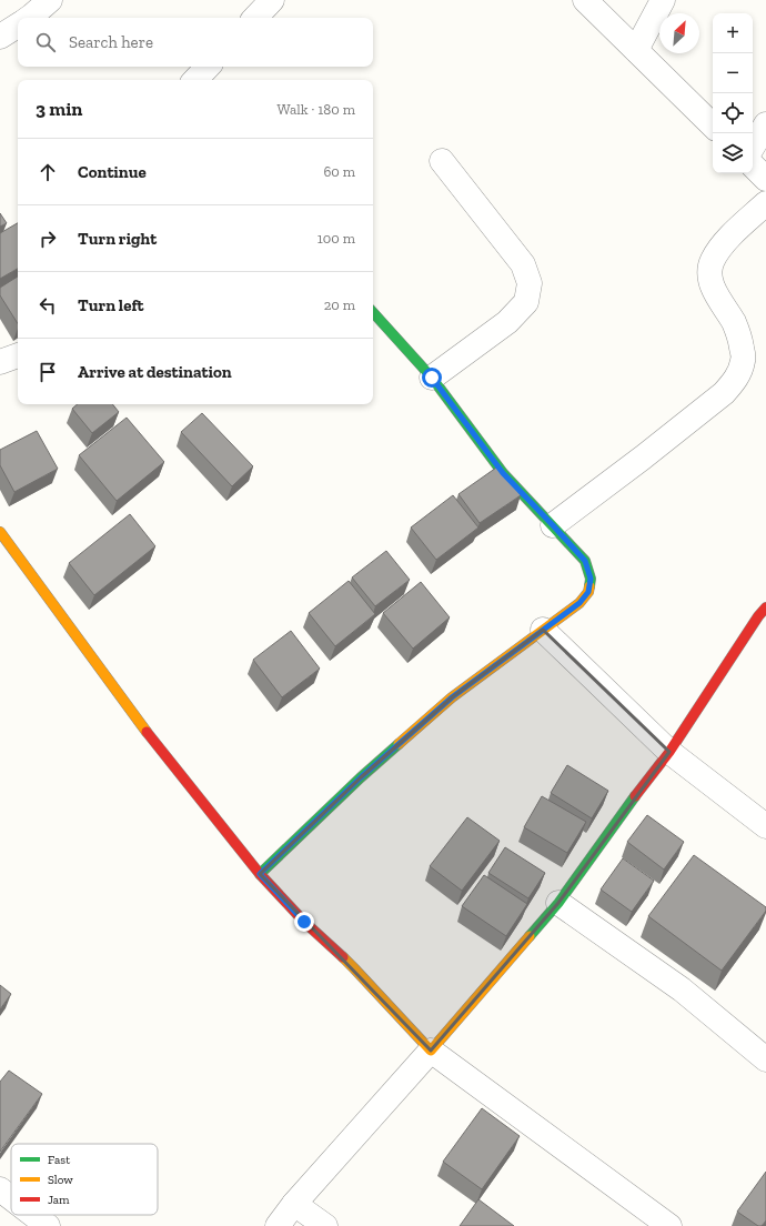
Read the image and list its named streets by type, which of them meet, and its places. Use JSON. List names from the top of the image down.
{
  "legend": ["Fast", "Slow", "Jam"],
  "north": "top right",
  "page": {
    "map_buttons": ["+", "−"],
    "search": "Search here",
    "heading": ["3 min", "Walk · 180 m"],
    "list": [
      ["Continue", "60 m"],
      ["Turn right", "100 m"],
      ["Turn left", "20 m"],
      "Arrive at destination"
    ]
  }
}
